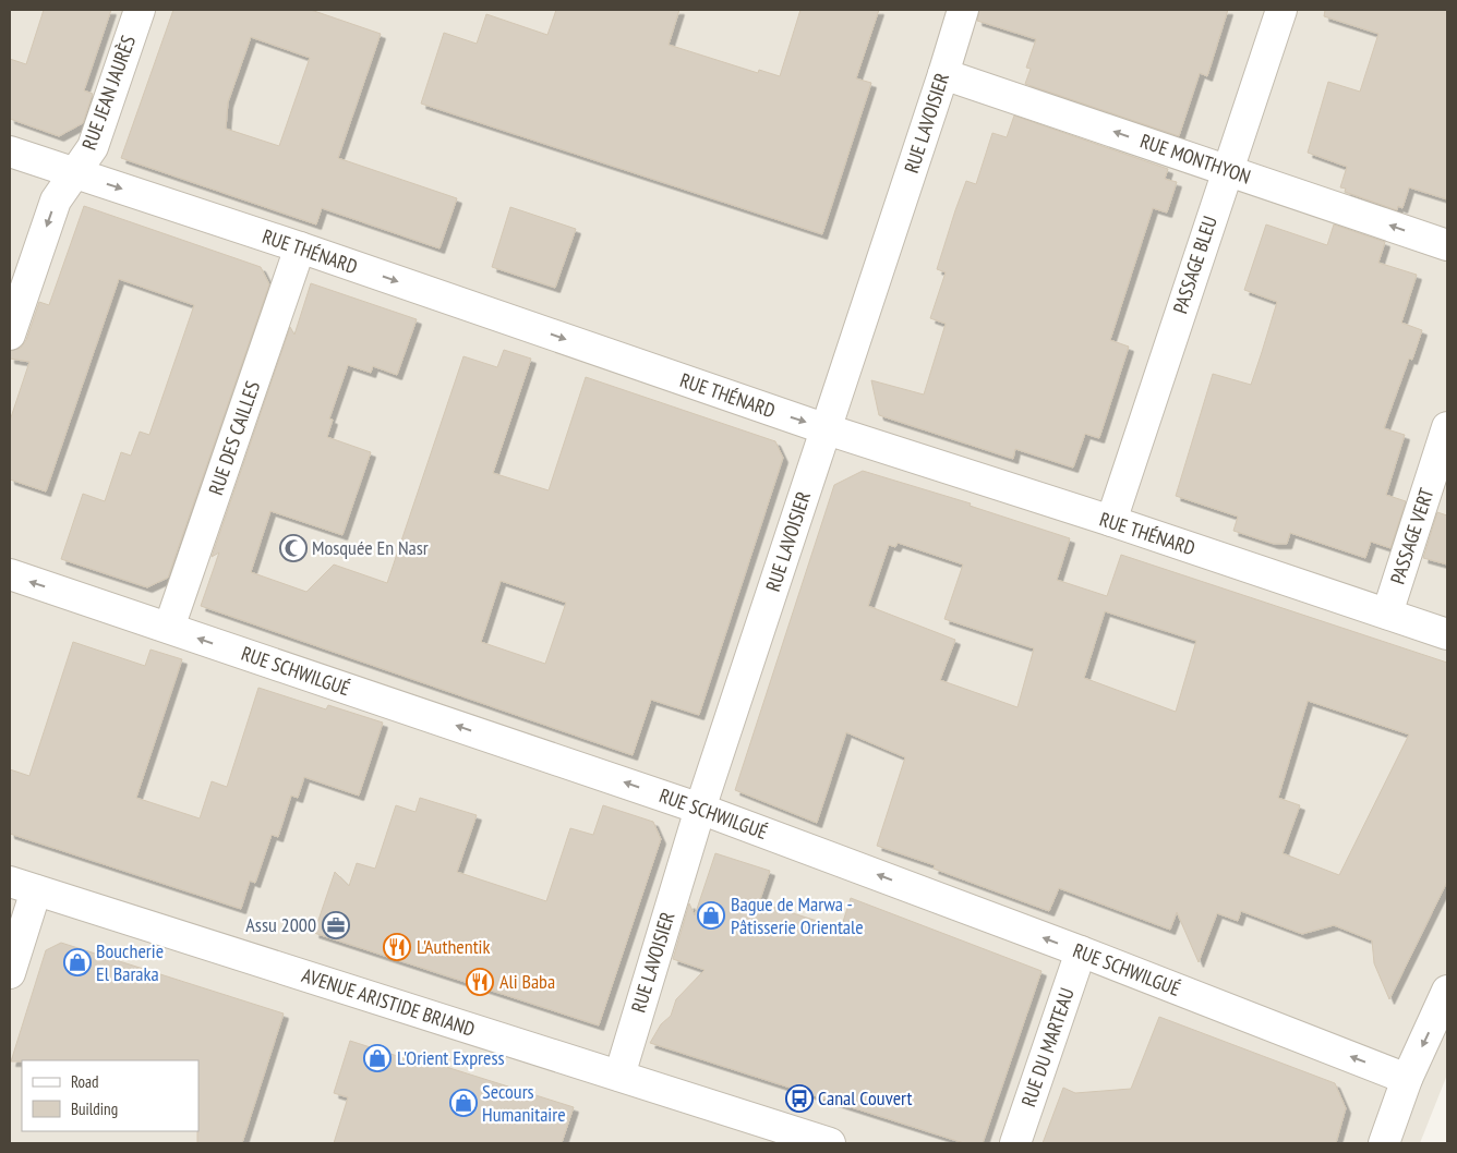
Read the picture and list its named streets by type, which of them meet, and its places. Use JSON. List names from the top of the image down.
{
  "streets": {
    "street": [
      "RUE JEAN JAURÈS",
      "RUE LAVOISIER",
      "RUE MONTHYON",
      "RUE THÉNARD",
      "PASSAGE BLEU",
      "RUE DES CAILLES",
      "PASSAGE VERT",
      "RUE SCHWILGUÉ",
      "AVENUE ARISTIDE BRIAND",
      "RUE DU MARTEAU"
    ]
  },
  "crossings": [
    ["RUE JEAN JAURÈS", "RUE THÉNARD"],
    ["RUE LAVOISIER", "RUE MONTHYON"],
    ["RUE LAVOISIER", "RUE THÉNARD"],
    ["RUE LAVOISIER", "RUE SCHWILGUÉ"],
    ["RUE LAVOISIER", "AVENUE ARISTIDE BRIAND"],
    ["RUE MONTHYON", "PASSAGE BLEU"],
    ["RUE THÉNARD", "PASSAGE BLEU"],
    ["RUE THÉNARD", "RUE DES CAILLES"],
    ["RUE THÉNARD", "PASSAGE VERT"],
    ["RUE DES CAILLES", "RUE SCHWILGUÉ"],
    ["RUE SCHWILGUÉ", "RUE DU MARTEAU"]
  ],
  "one_way": [
    "RUE JEAN JAURÈS",
    "RUE MONTHYON",
    "RUE THÉNARD",
    "RUE SCHWILGUÉ"
  ],
  "places": {
    "mosque": ["Mosquée En Nasr"],
    "shop": [
      "Bague de Marwa - Pâtisserie Orientale",
      "Boucherie El Baraka",
      "L'Orient Express",
      "Secours Humanitaire"
    ],
    "office": ["Assu 2000"],
    "restaurant": ["L'Authentik", "Ali Baba"],
    "bus stop": ["Canal Couvert"]
  },
  "legend": ["Road", "Building"]
}
